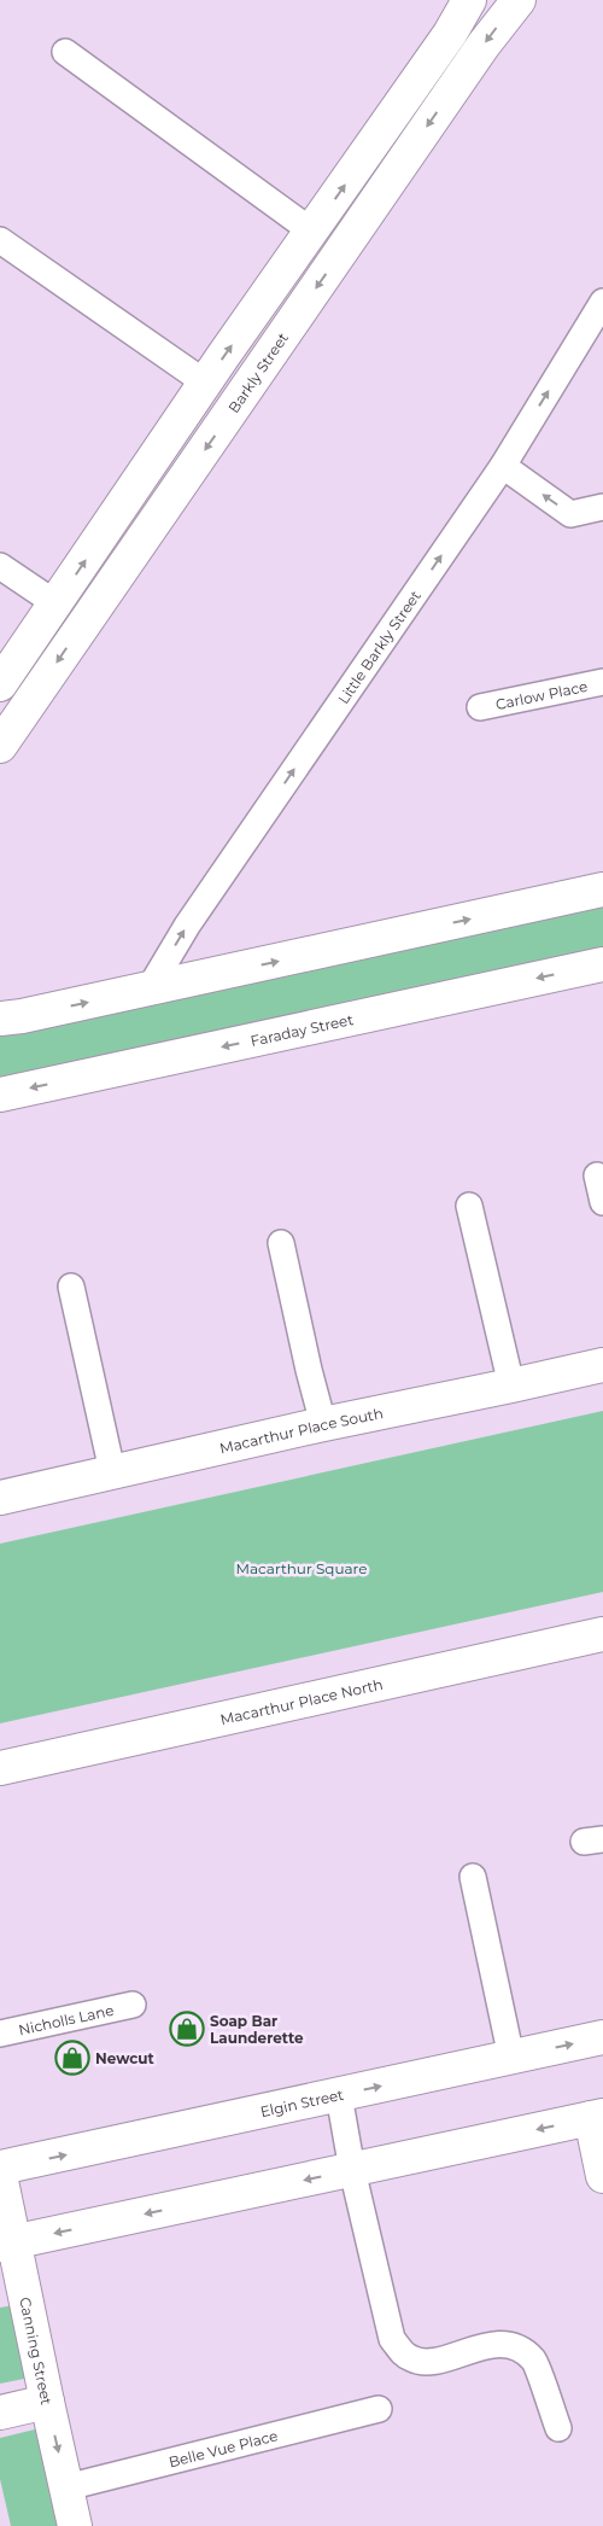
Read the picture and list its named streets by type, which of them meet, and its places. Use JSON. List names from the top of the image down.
{
  "streets": {
    "street": [
      "Barkly Street",
      "Faraday Street",
      "Macarthur Place South",
      "Macarthur Place North",
      "Elgin Street",
      "Canning Street"
    ],
    "lane": [
      "Little Barkly Street",
      "Carlow Place",
      "Nicholls Lane",
      "Belle Vue Place"
    ]
  },
  "crossings": [
    ["Canning Street", "Belle Vue Place"]
  ],
  "one_way": ["Little Barkly Street"],
  "parks": ["Macarthur Square"],
  "places": {
    "shop": ["Soap Bar Launderette", "Newcut"]
  }
}
